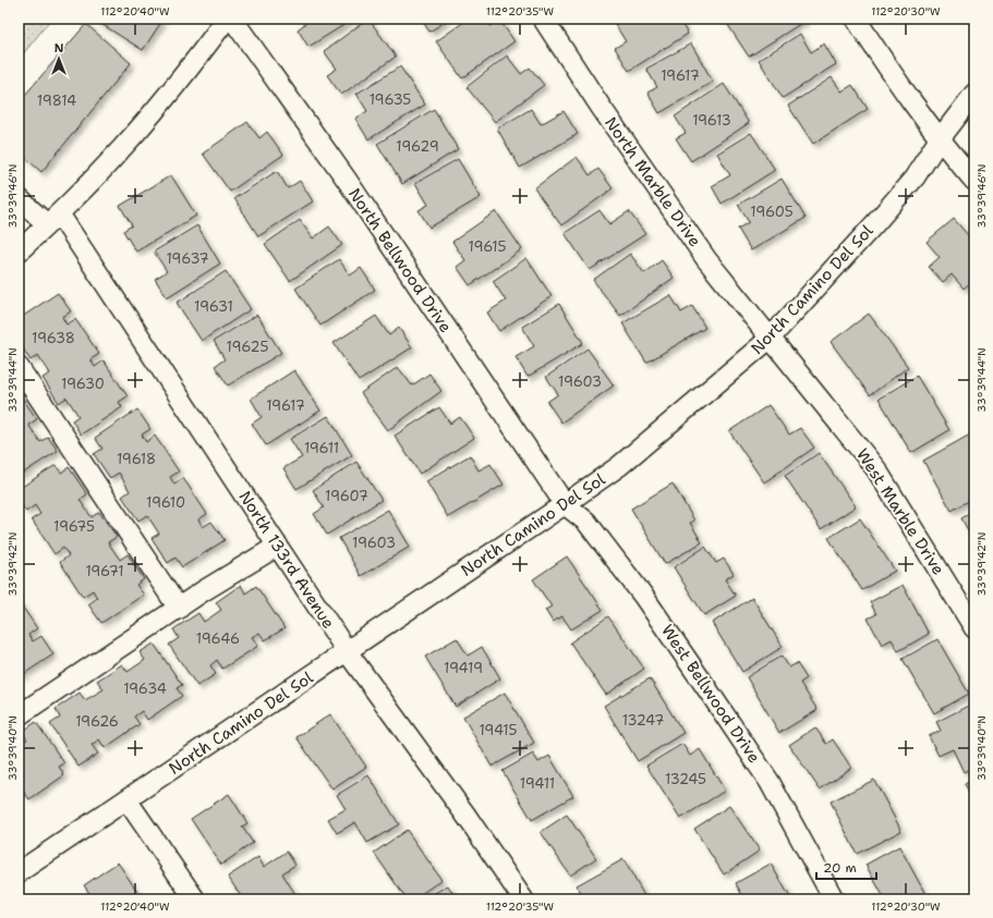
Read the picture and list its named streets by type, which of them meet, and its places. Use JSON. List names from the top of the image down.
{
  "streets": {
    "street": [
      "North Marble Drive",
      "North Bellwood Drive",
      "North Camino Del Sol",
      "West Marble Drive",
      "North 133rd Avenue",
      "West Bellwood Drive"
    ]
  },
  "crossings": [
    ["North Marble Drive", "North Camino Del Sol"],
    ["North Marble Drive", "West Marble Drive"],
    ["North Bellwood Drive", "North Camino Del Sol"],
    ["North Bellwood Drive", "West Bellwood Drive"],
    ["North Camino Del Sol", "West Marble Drive"],
    ["North Camino Del Sol", "North 133rd Avenue"],
    ["North Camino Del Sol", "West Bellwood Drive"]
  ],
  "house_numbers": [
    "19617",
    "19635",
    "19814",
    "19613",
    "19629",
    "19605",
    "19615",
    "19637",
    "19631",
    "19638",
    "19625",
    "19603",
    "19630",
    "19617",
    "19611",
    "19618",
    "19607",
    "19610",
    "19675",
    "19603",
    "19671",
    "19646",
    "19419",
    "19634",
    "13247",
    "19626",
    "19415",
    "13245",
    "19411"
  ],
  "scale_bar": "20 m",
  "north": "top",
  "coordinates": [
    "112°20'40\"W",
    "112°20'35\"W",
    "112°20'30\"W",
    "33°39'46\"N",
    "33°39'44\"N",
    "33°39'42\"N",
    "33°39'40\"N"
  ]
}
